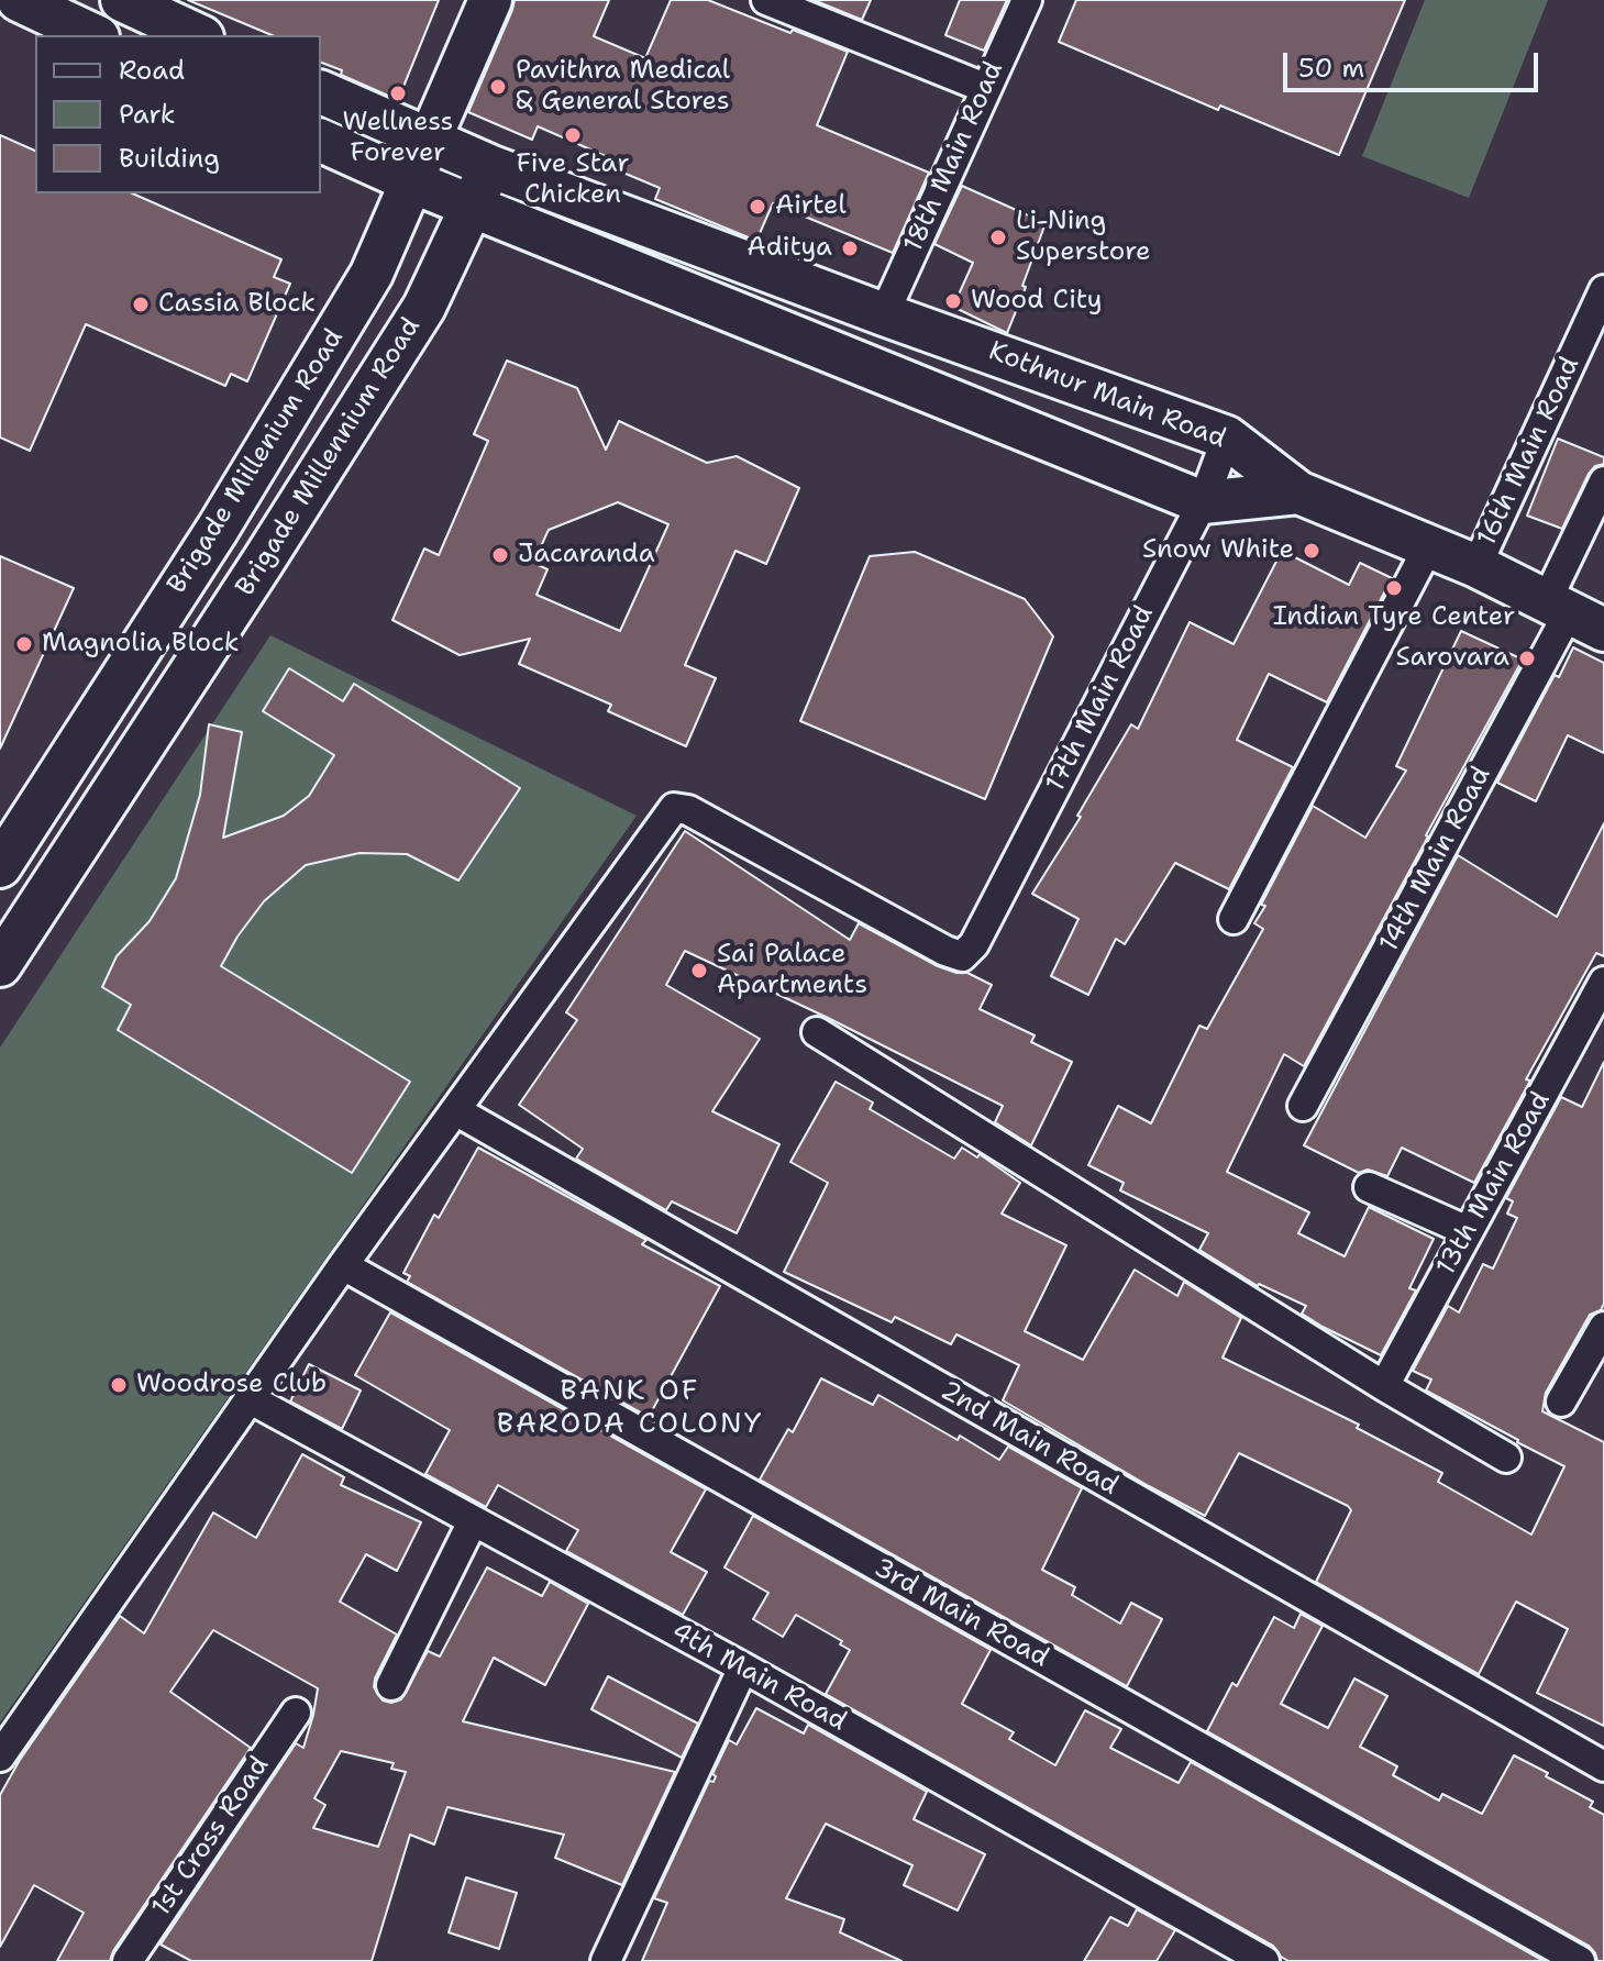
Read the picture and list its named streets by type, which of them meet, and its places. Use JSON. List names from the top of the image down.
{
  "streets": {
    "main road": ["Kothnur Main Road", "Brigade Millennium Road", "Brigade Millenium Road"],
    "street": [
      "18th Main Road",
      "16th Main Road",
      "17th Main Road",
      "14th Main Road",
      "13th Main Road",
      "2nd Main Road",
      "3rd Main Road",
      "4th Main Road",
      "1st Cross Road"
    ]
  },
  "crossings": [
    ["18th Main Road", "Kothnur Main Road"],
    ["Kothnur Main Road", "Brigade Millennium Road"],
    ["Kothnur Main Road", "Brigade Millenium Road"],
    ["Kothnur Main Road", "17th Main Road"],
    ["17th Main Road", "2nd Main Road"]
  ],
  "districts": ["BANK OF BARODA COLONY"],
  "places": [
    "Pavithra Medical & General Stores",
    "Wellness Forever",
    "Five Star Chicken",
    "Airtel",
    "Li-Ning Superstore",
    "Aditya",
    "Wood City",
    "Cassia Block",
    "Snow White",
    "Jacaranda",
    "Indian Tyre Center",
    "Magnolia Block",
    "Sarovara",
    "Sai Palace Apartments",
    "Woodrose Club"
  ],
  "legend": ["Road", "Park", "Building"],
  "scale_bar": "50 m"
}
